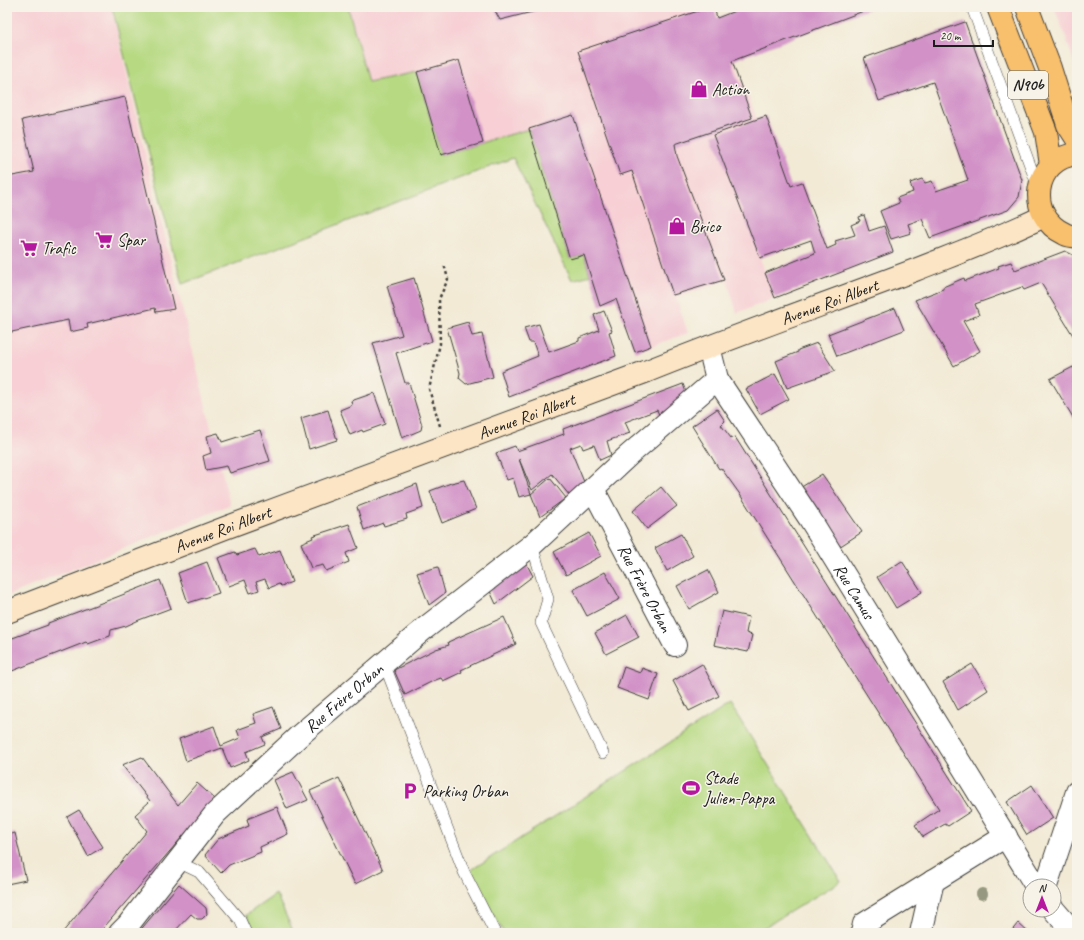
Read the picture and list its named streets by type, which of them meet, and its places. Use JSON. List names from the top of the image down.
{
  "streets": {
    "main road": ["N90b", "Avenue Roi Albert"],
    "street": ["Rue Frère Orban", "Rue Camus"]
  },
  "crossings": [
    ["Avenue Roi Albert", "Rue Camus"],
    ["Rue Frère Orban", "Rue Camus"]
  ],
  "places": {
    "shop": ["Action", "Brico"],
    "supermarket": ["Spar", "Trafic"],
    "sports": ["Stade Julien-Pappa"],
    "parking": ["Parking Orban"]
  },
  "scale_bar": "20 m",
  "north": "top"
}
